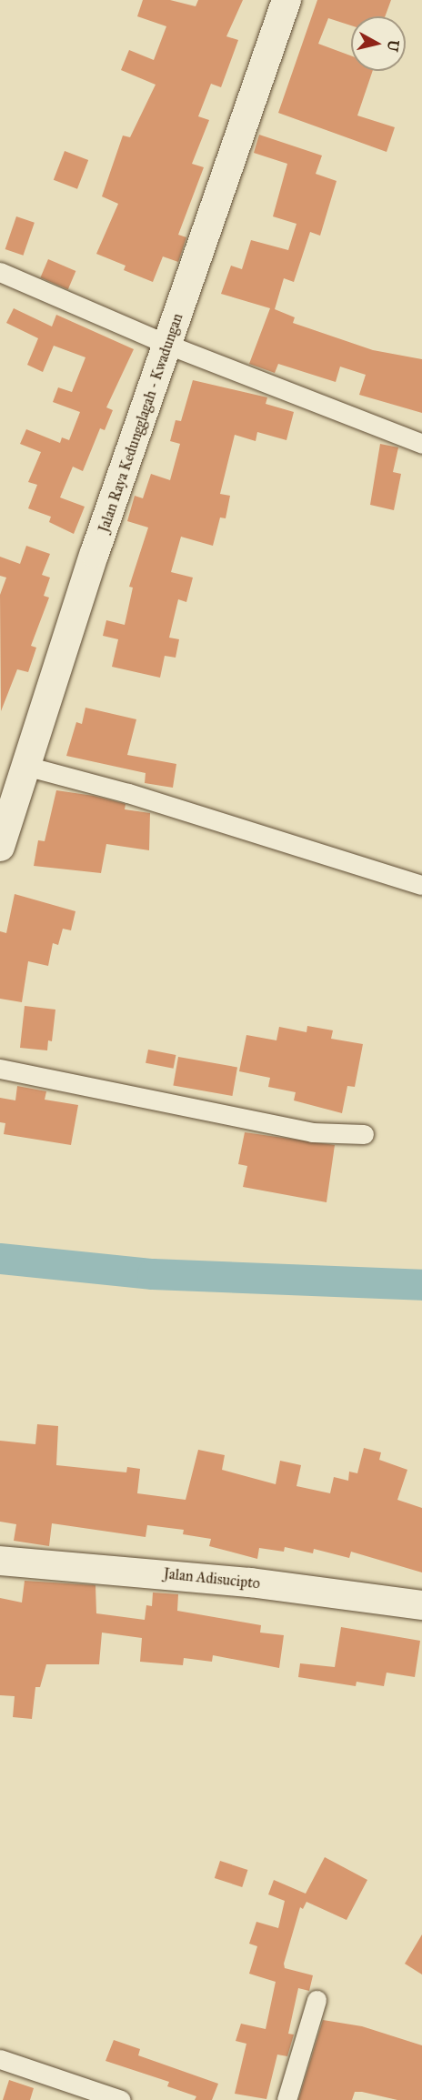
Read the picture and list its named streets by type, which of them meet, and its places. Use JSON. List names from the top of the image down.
{
  "streets": {
    "main road": ["Jalan Raya Kedungglagah - Kwadungan", "Jalan Adisucipto"]
  },
  "north": "right"
}
